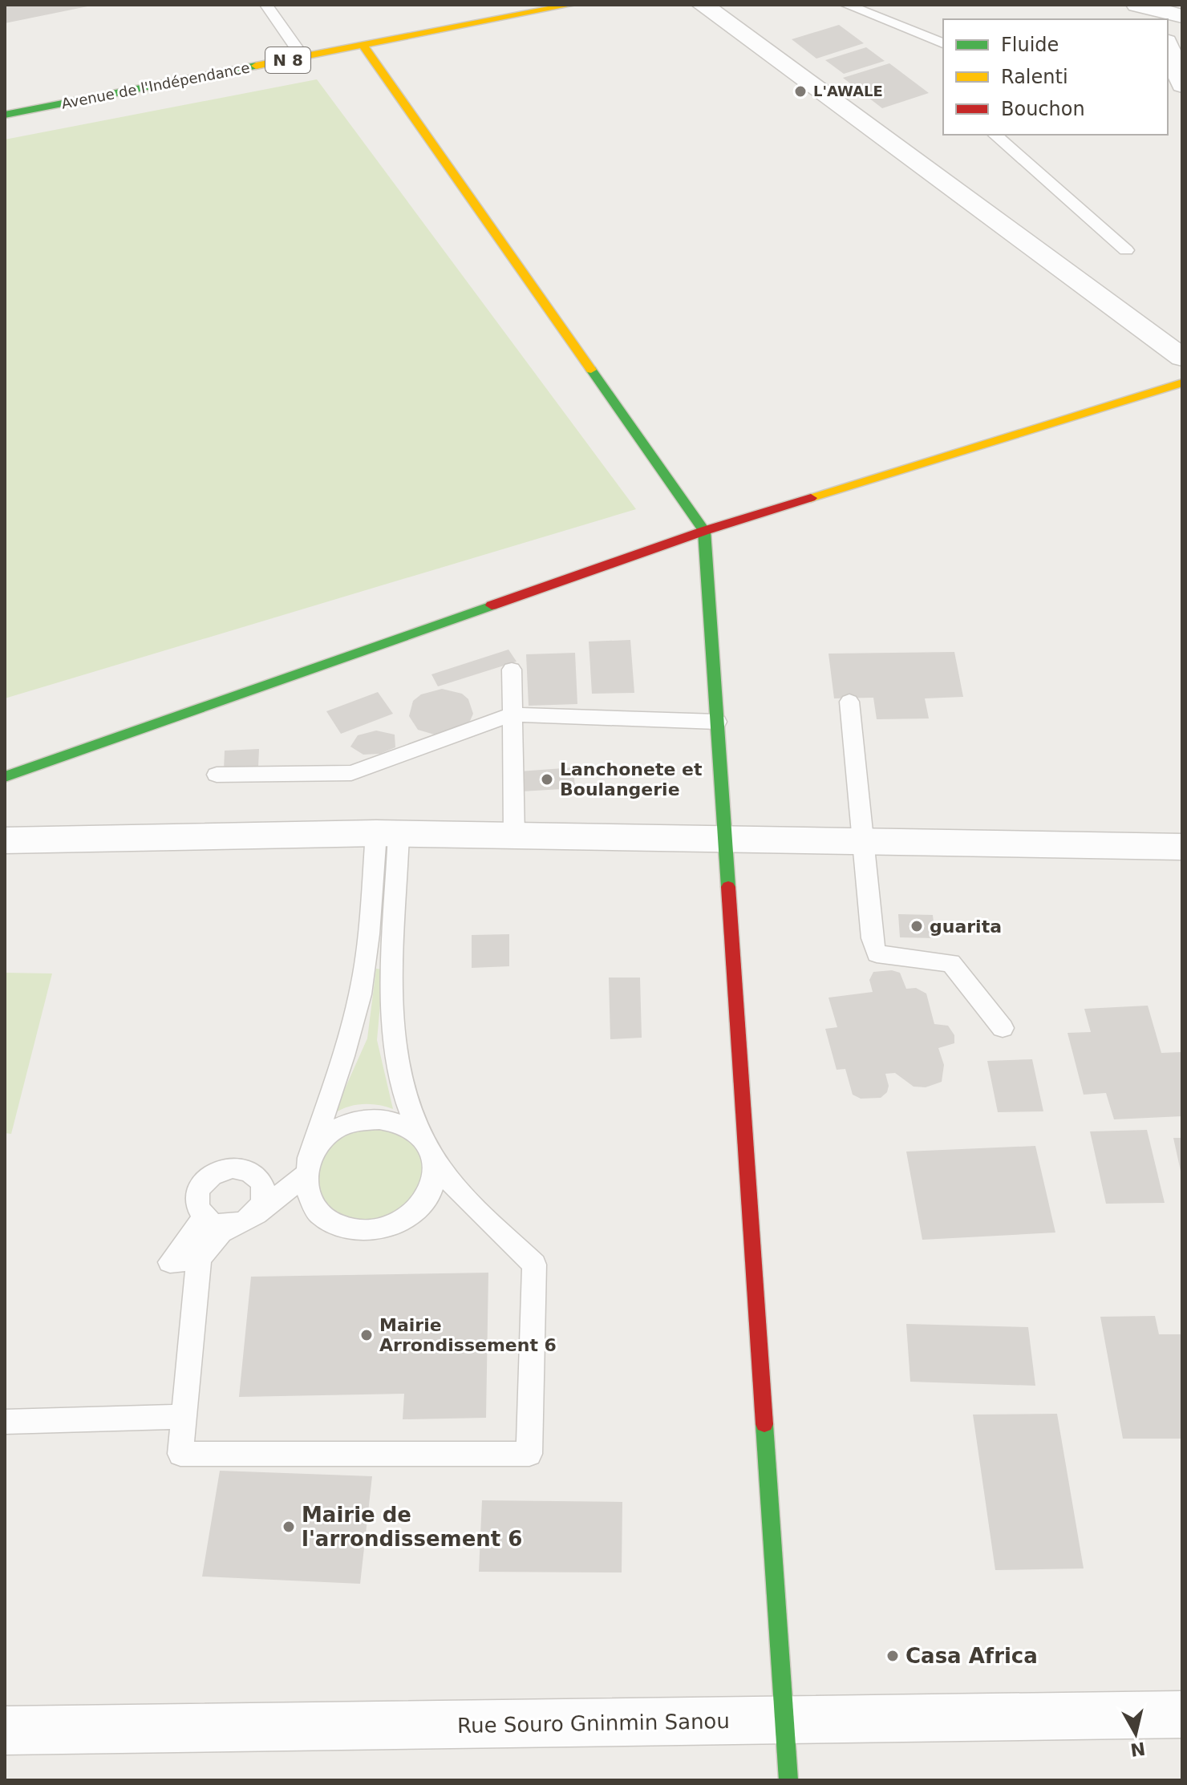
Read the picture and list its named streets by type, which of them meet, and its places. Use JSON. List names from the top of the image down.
{
  "streets": {
    "main road": ["N 8", "Avenue de l'Indépendance"],
    "street": ["Rue Souro Gninmin Sanou"]
  },
  "places": [
    "L'AWALE",
    "Lanchonete et Boulangerie",
    "guarita",
    "Mairie Arrondissement 6",
    "Mairie de l'arrondissement 6",
    "Casa Africa"
  ],
  "legend": ["Fluide", "Ralenti", "Bouchon"],
  "north": "bottom"
}
